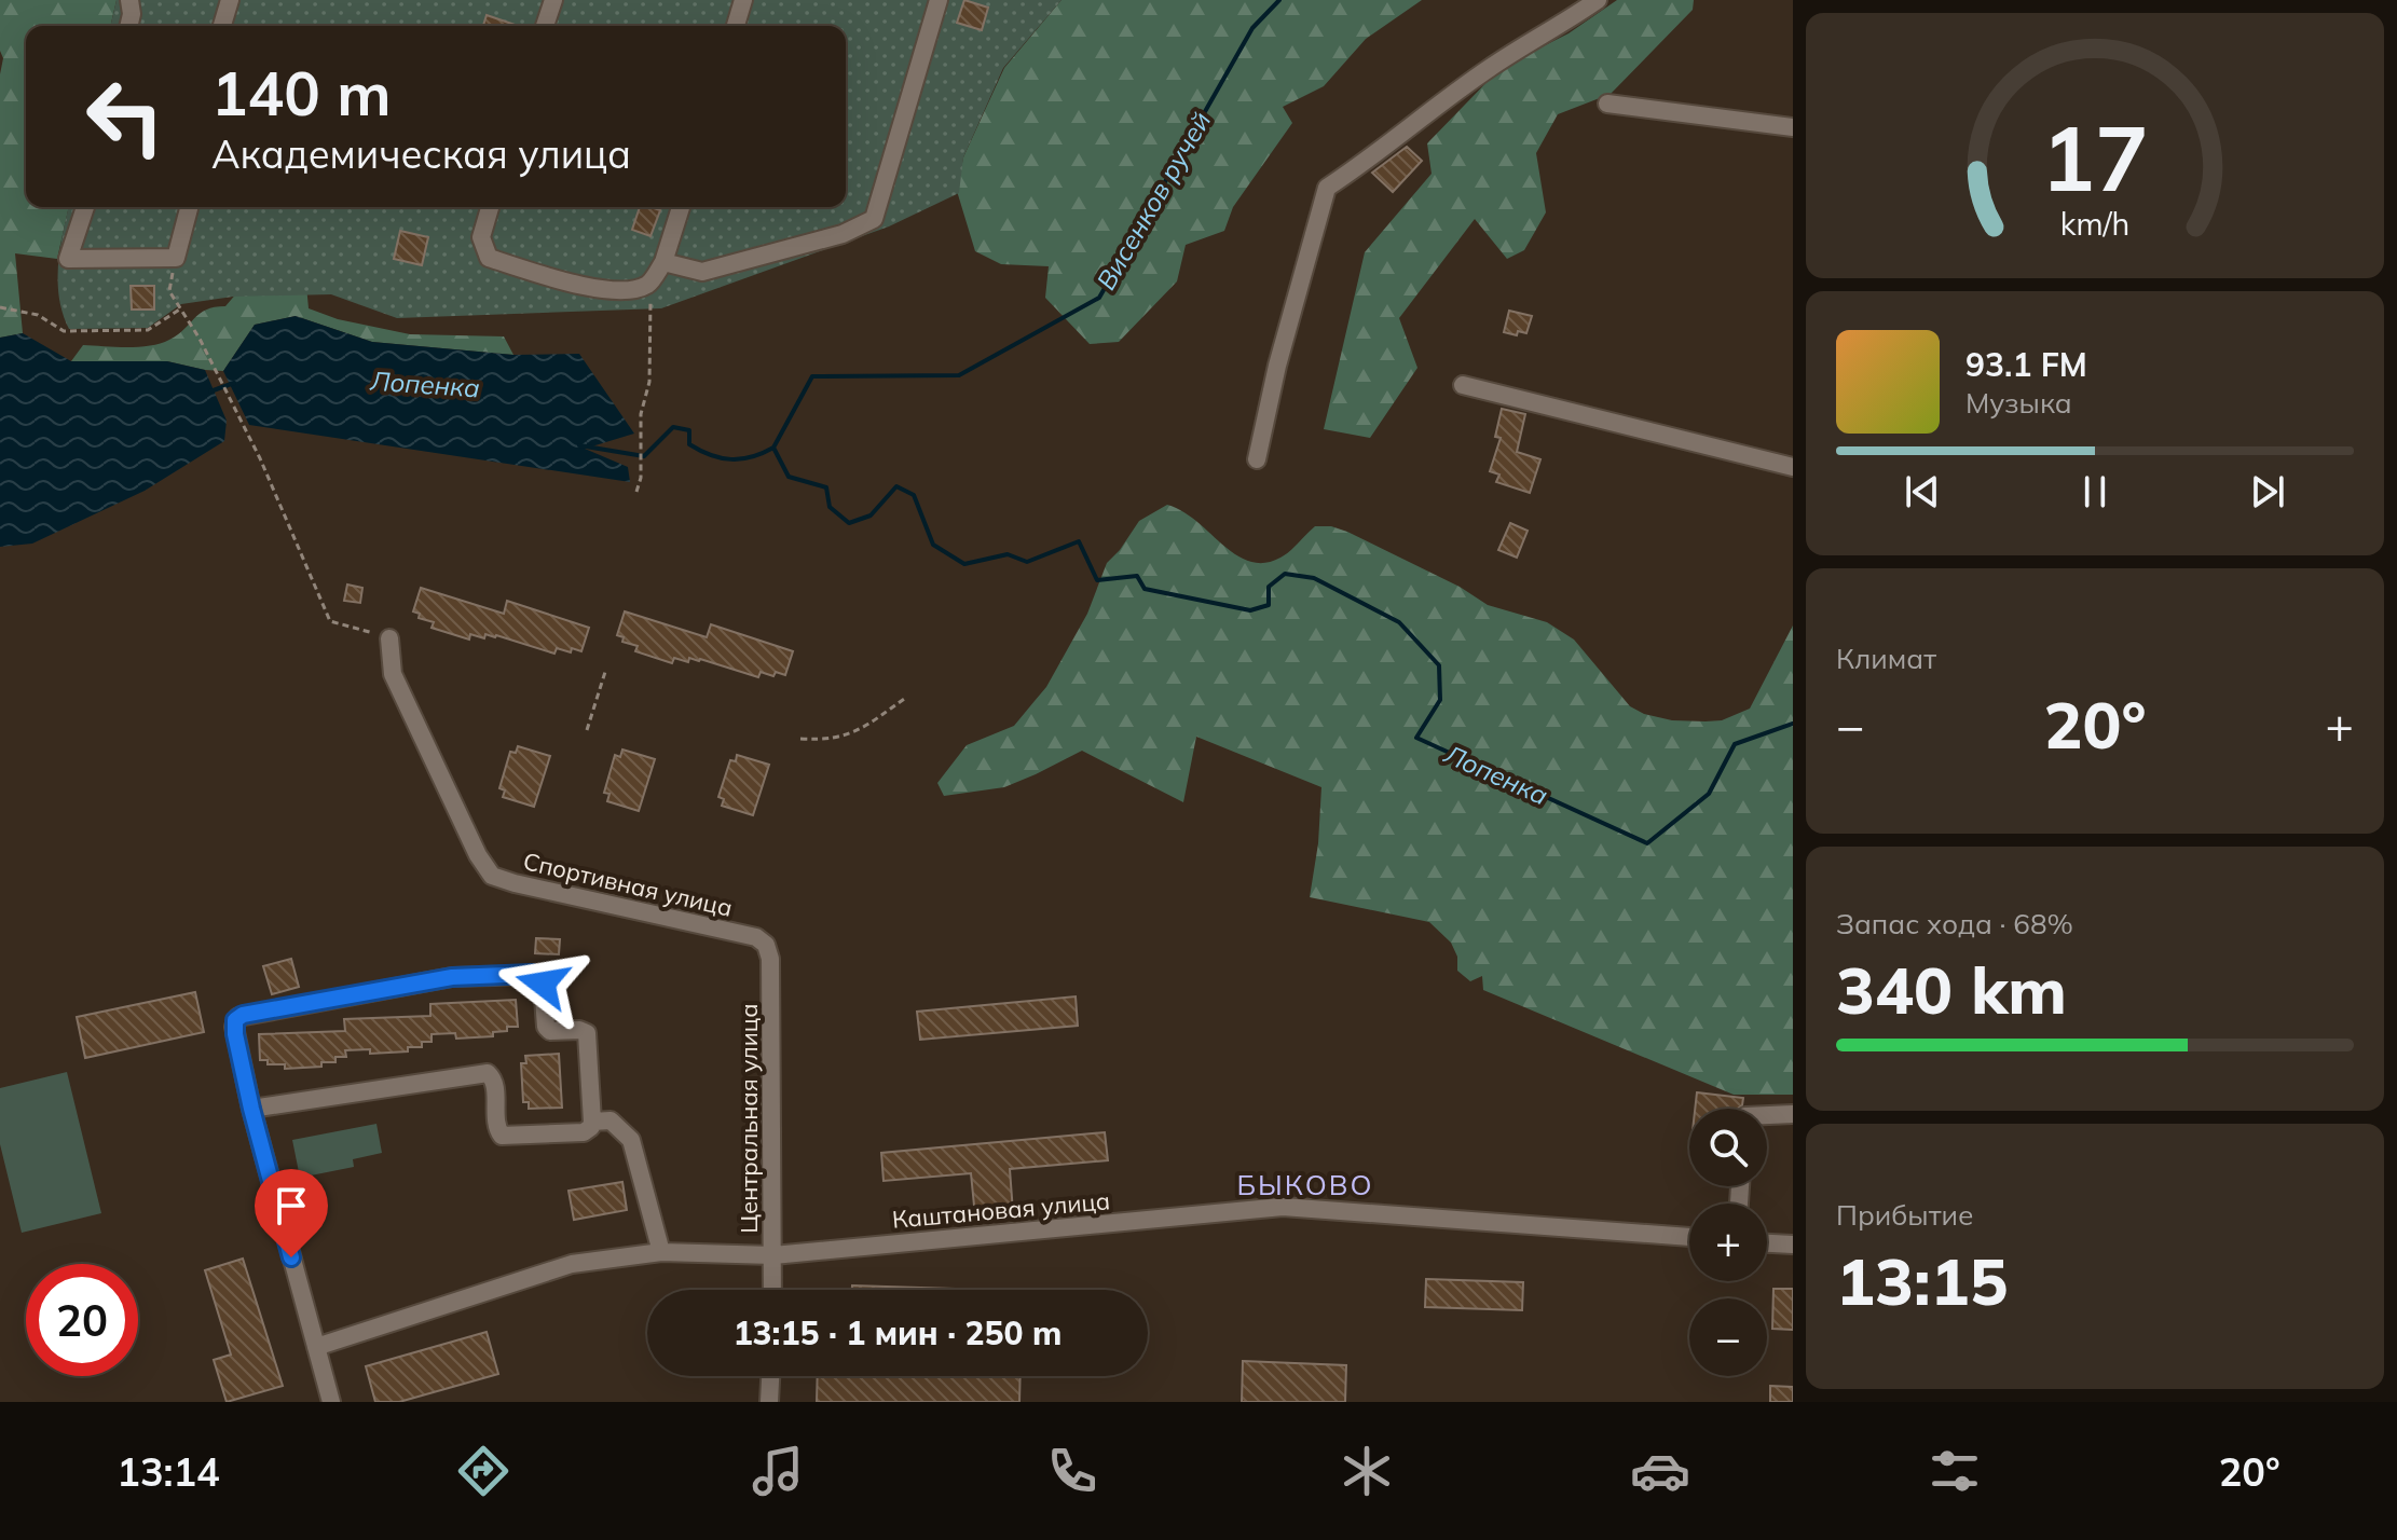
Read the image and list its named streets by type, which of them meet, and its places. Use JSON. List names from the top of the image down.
{
  "streets": {
    "street": ["Спортивная улица", "Центральная улица", "Каштановая улица"]
  },
  "crossings": [
    ["Спортивная улица", "Центральная улица"],
    ["Центральная улица", "Каштановая улица"]
  ],
  "districts": ["БЫКОВО"],
  "water": ["Висенков ручей", "Лопенка"],
  "page": {
    "turn": ["140 m", "Академическая улица"],
    "song": ["93.1 FM", "Музыка"],
    "tile": [
      "Климат",
      ["Запас хода · 68%", "340 km"],
      ["Прибытие", "13:15"]
    ],
    "heat": ["−", "20°", "+"],
    "map_buttons": ["+", "−"],
    "limit": "20",
    "trip": "13:15 · 1 мин · 250 m",
    "tabs": ["13:14", "20°"],
    "gauge": ["17", "km/h"]
  }
}
